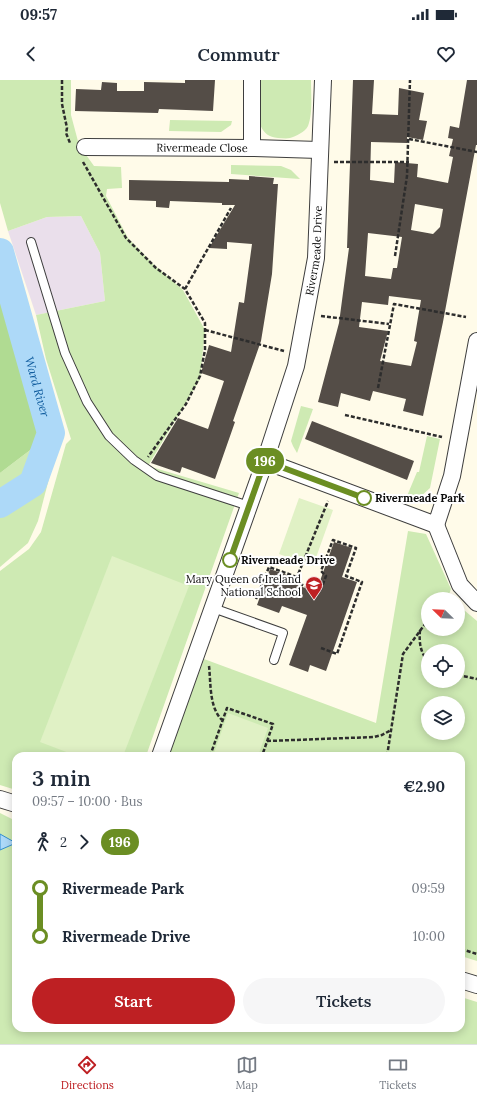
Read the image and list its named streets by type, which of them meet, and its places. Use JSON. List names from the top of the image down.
{
  "streets": {
    "street": ["Rivermeade Close", "Rivermeade Drive"]
  },
  "crossings": [
    ["Rivermeade Close", "Rivermeade Drive"]
  ],
  "water": ["Ward River"],
  "places": {
    "other": ["Rivermeade Park", "Rivermeade Drive"],
    "school or university": ["Mary Queen of Ireland National School"]
  },
  "lines": ["bus line 196"],
  "north": "top left",
  "page": {
    "status": "09:57",
    "header": "Commutr",
    "on_map": "196",
    "heading": ["3 min", "09:57 – 10:00 · Bus", "€2.90"],
    "legs": ["2", "196"],
    "list": [
      {
        "name": "Rivermeade Park",
        "value": "09:59"
      },
      {
        "name": "Rivermeade Drive",
        "value": "10:00"
      }
    ],
    "buttons": ["Start", "Tickets"],
    "tabs": ["Directions", "Map", "Tickets"]
  }
}
